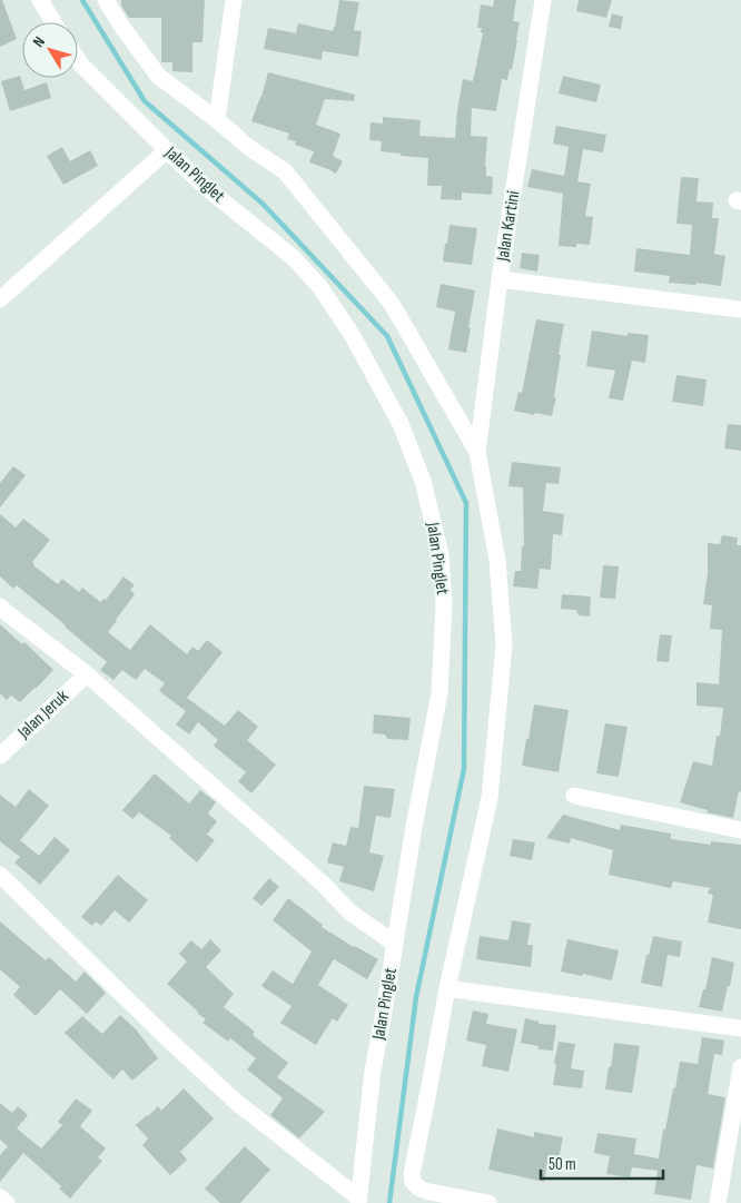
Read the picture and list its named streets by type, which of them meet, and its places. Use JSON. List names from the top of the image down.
{
  "streets": {
    "street": ["Jalan Pinglet", "Jalan Kartini", "Jalan Jeruk"]
  },
  "scale_bar": "50 m",
  "north": "top left"
}
